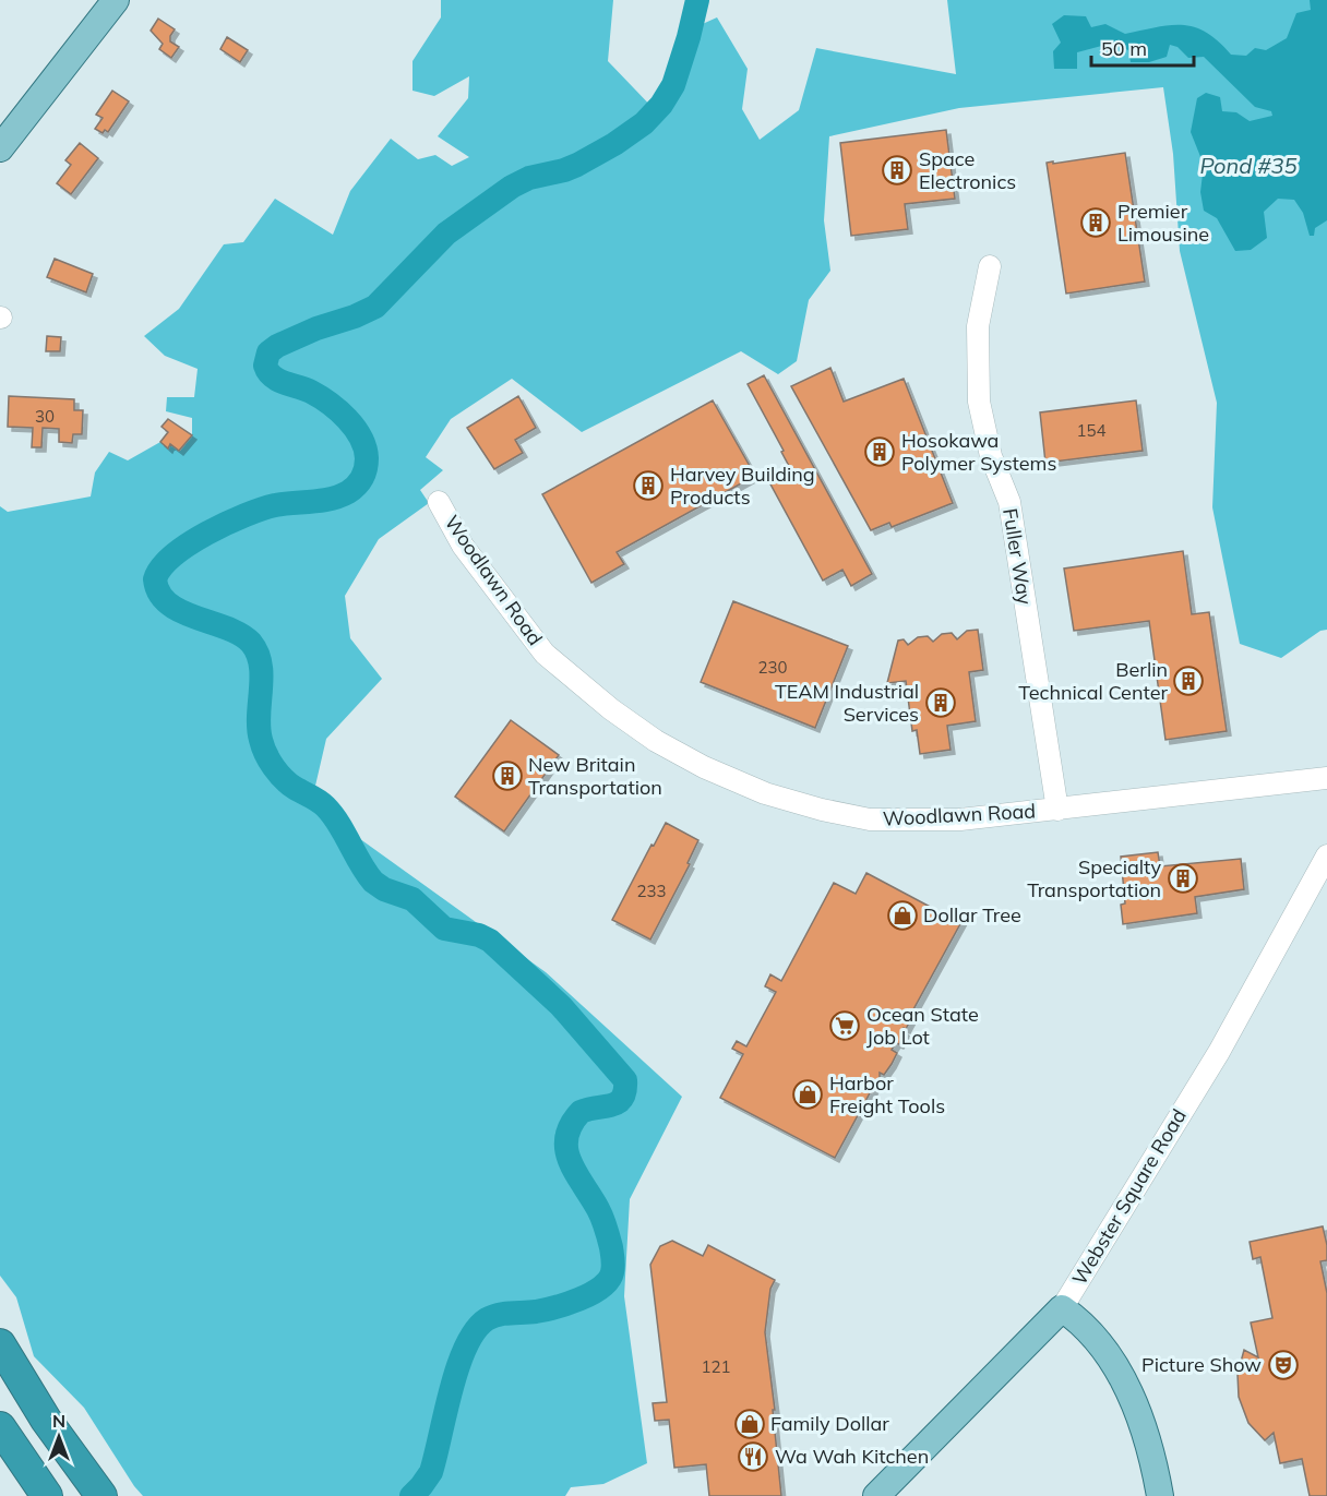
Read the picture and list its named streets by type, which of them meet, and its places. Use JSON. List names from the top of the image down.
{
  "streets": {
    "main road": ["Webster Square Road"],
    "street": ["Fuller Way", "Woodlawn Road"]
  },
  "crossings": [
    ["Fuller Way", "Woodlawn Road"]
  ],
  "water": ["Pond #35"],
  "places": {
    "building": [
      "Space Electronics",
      "Premier Limousine",
      "Hosokawa Polymer Systems",
      "Harvey Building Products",
      "Berlin Technical Center",
      "TEAM Industrial Services",
      "New Britain Transportation",
      "Specialty Transportation"
    ],
    "shop": ["Dollar Tree", "Harbor Freight Tools", "Family Dollar"],
    "supermarket": ["Ocean State Job Lot"],
    "theatre": ["Picture Show"],
    "restaurant": ["Wa Wah Kitchen"]
  },
  "house_numbers": [
    "30",
    "154",
    "230",
    "233",
    "121"
  ],
  "scale_bar": "50 m",
  "north": "top"
}
